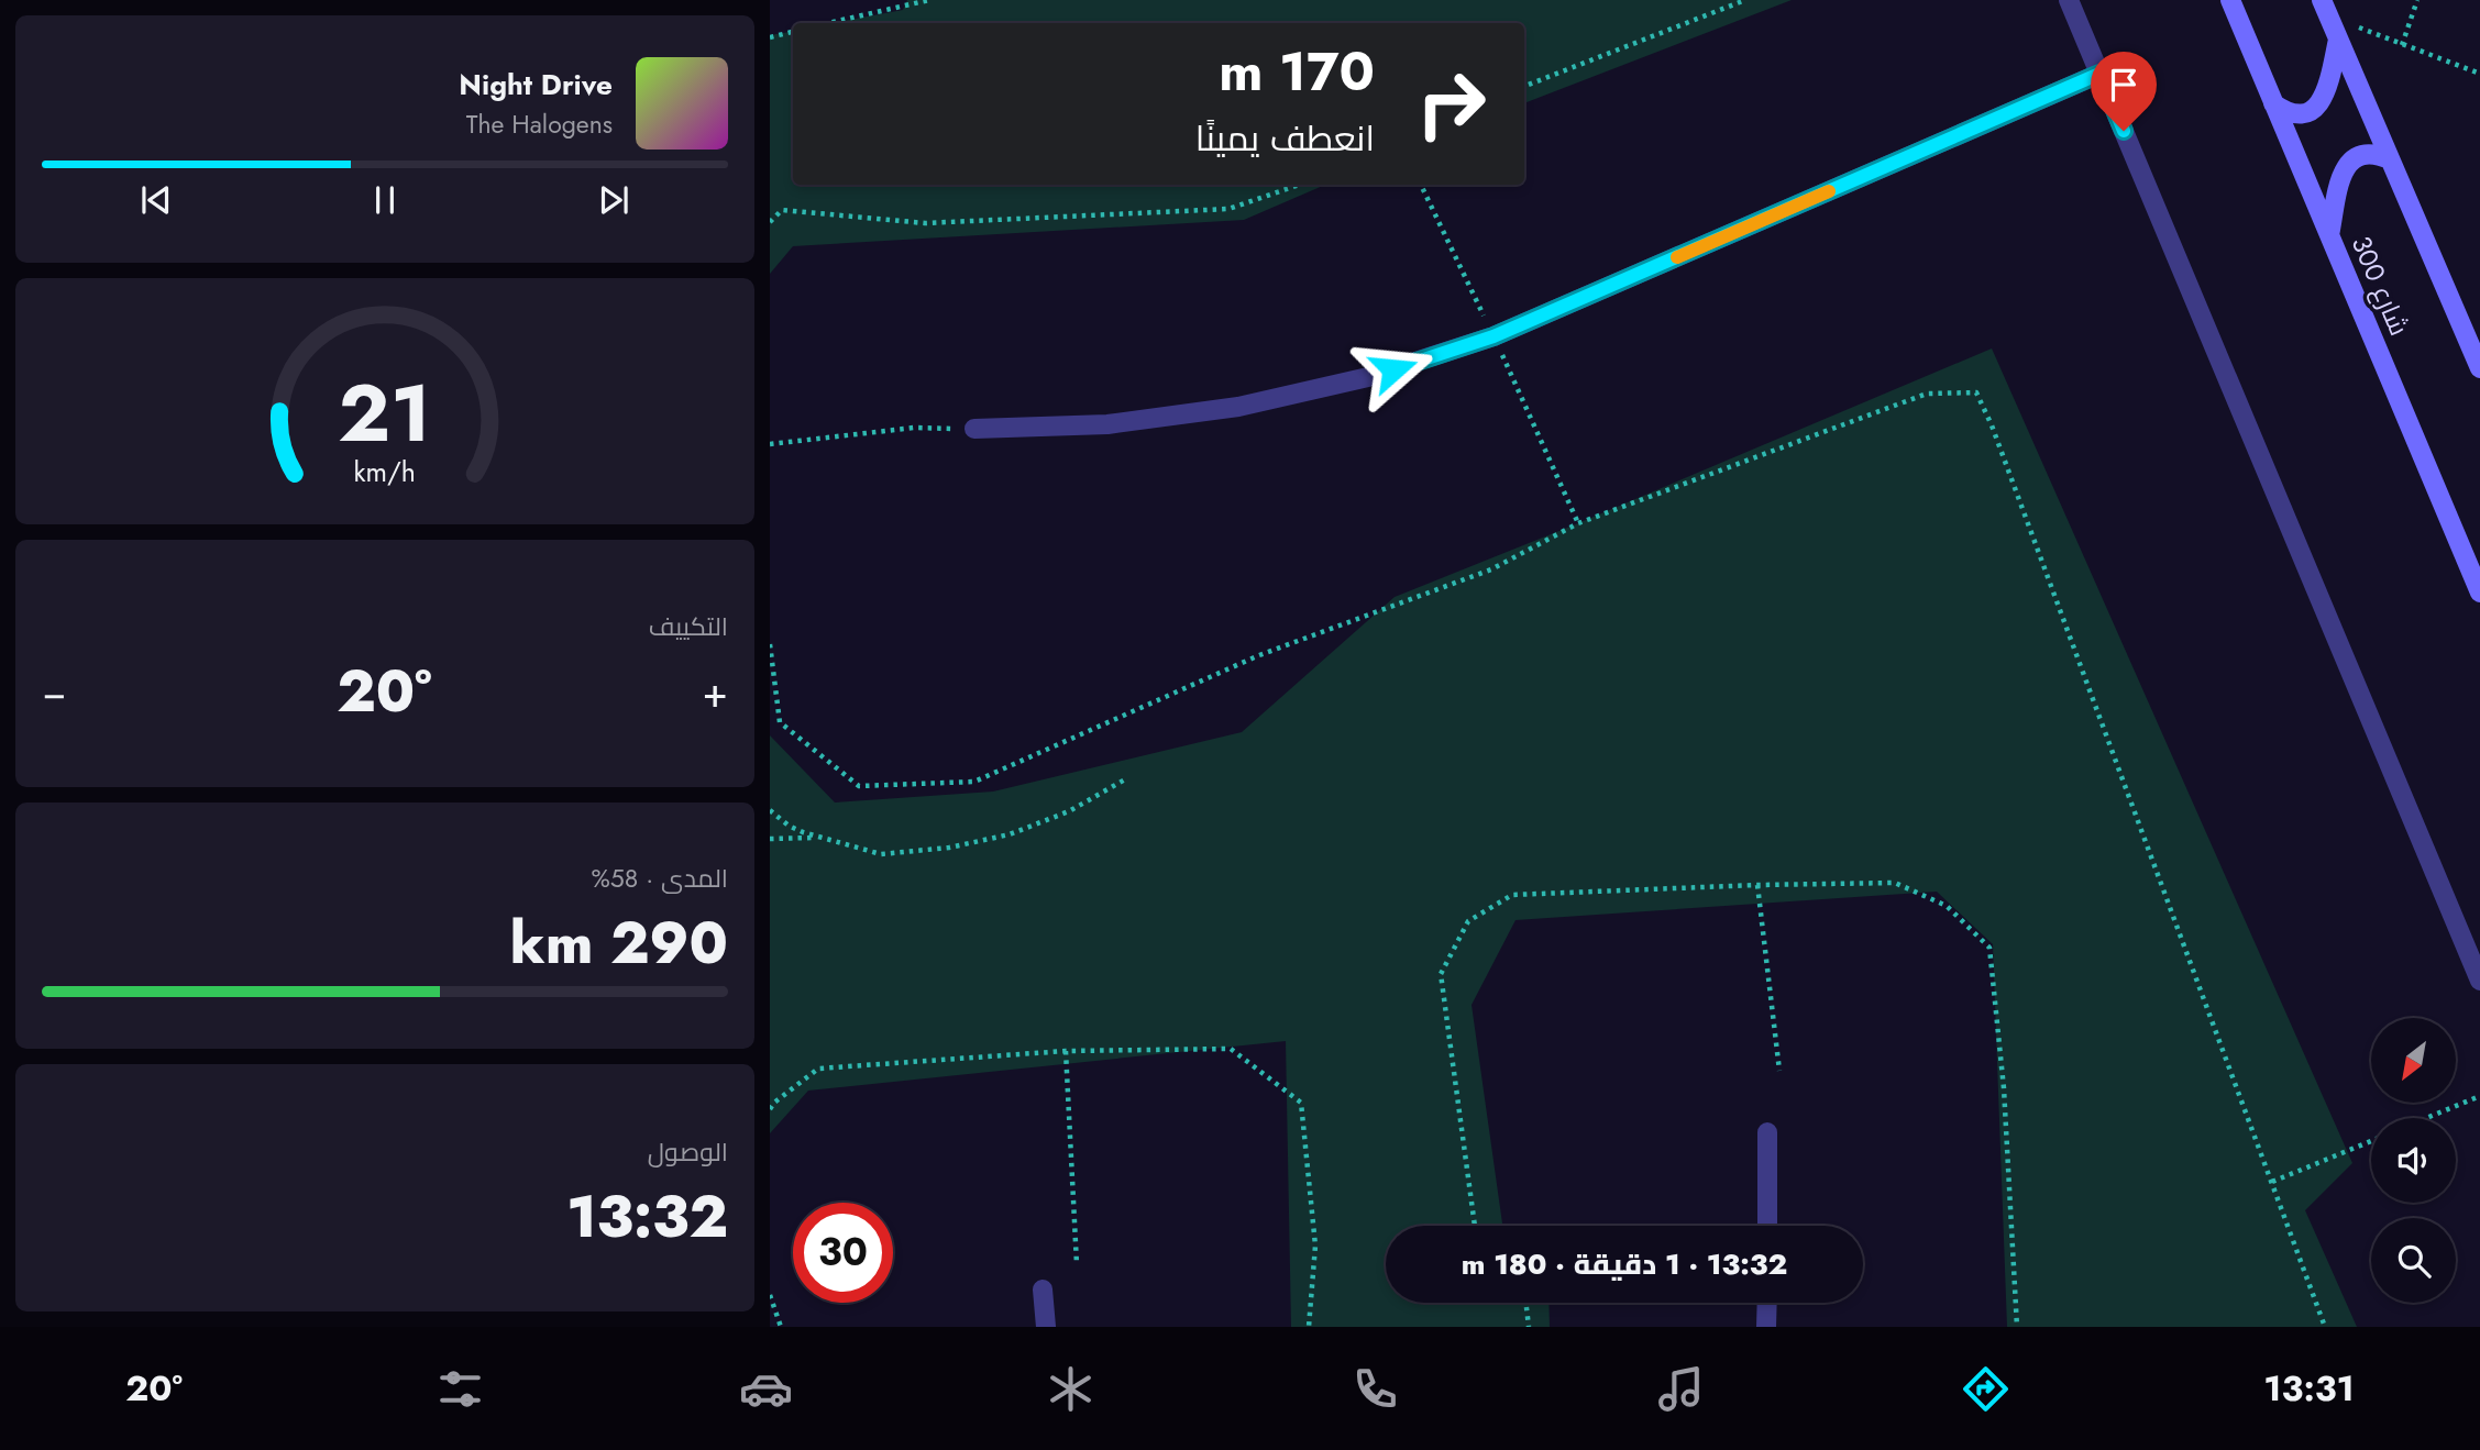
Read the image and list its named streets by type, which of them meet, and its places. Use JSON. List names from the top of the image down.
{
  "streets": {
    "street": ["شارع 300"]
  },
  "north": "bottom left",
  "page": {
    "turn": ["170 m", "انعطف يمينًا"],
    "song": ["Night Drive", "The Halogens"],
    "tile": [
      "التكييف",
      ["المدى · 58%", "290 km"],
      ["الوصول", "13:32"]
    ],
    "heat": ["−", "20°", "+"],
    "limit": "30",
    "trip": "13:32 · 1 دقيقة · 180 m",
    "tabs": ["13:31", "20°"],
    "gauge": ["21", "km/h"]
  }
}
